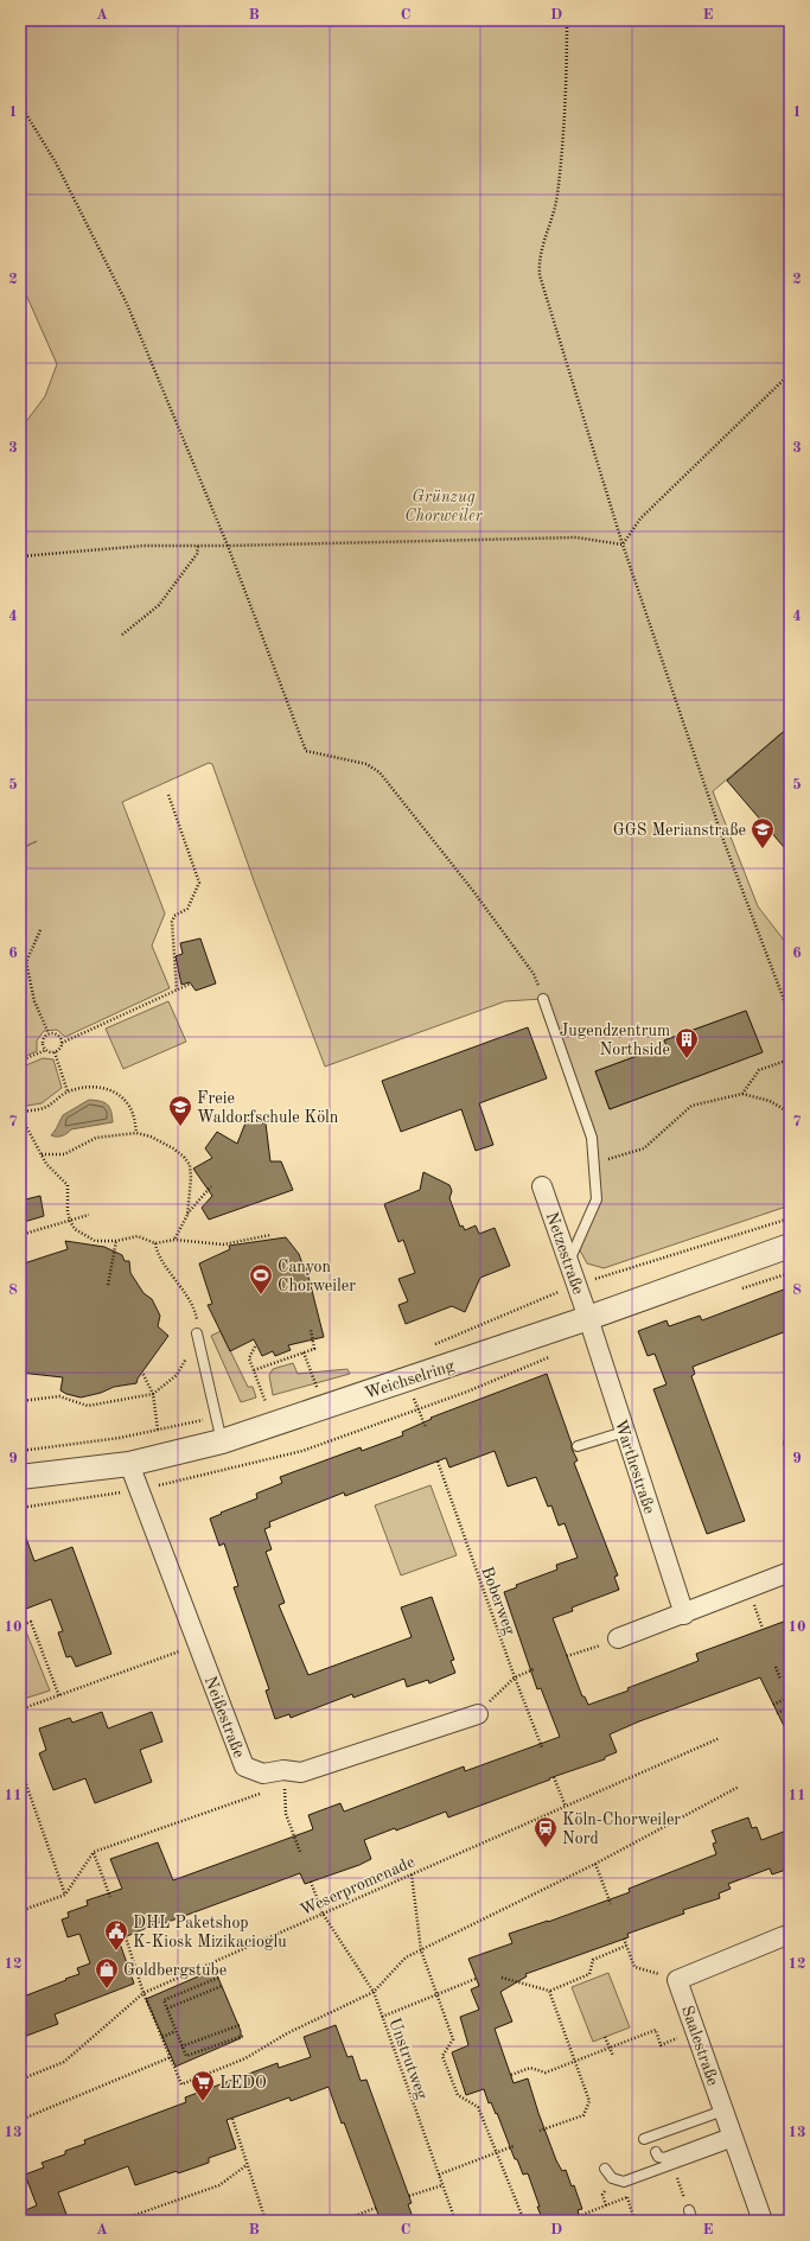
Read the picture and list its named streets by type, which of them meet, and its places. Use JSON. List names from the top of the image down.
{
  "streets": {
    "street": [
      "Netzestraße",
      "Weichselring",
      "Warthestraße",
      "Neißestraße",
      "Saalestraße"
    ],
    "path": ["Boberweg", "Weserpromenade", "Unstrutweg"]
  },
  "crossings": [
    ["Netzestraße", "Weichselring"],
    ["Netzestraße", "Warthestraße"],
    ["Weichselring", "Warthestraße"],
    ["Weichselring", "Neißestraße"],
    ["Weserpromenade", "Unstrutweg"]
  ],
  "parks": ["Grünzug Chorweiler"],
  "places": {
    "school or university": ["GGS Merianstraße", "Freie Waldorfschule Köln"],
    "building": ["Jugendzentrum Northside"],
    "sports": ["Canyon Chorweiler"],
    "station": ["Köln-Chorweiler Nord"],
    "public building": ["DHL Paketshop K-Kiosk Mizikacioglu"],
    "shop": ["Goldbergstube"],
    "supermarket": ["LEDO"]
  },
  "grid": {
    "columns": [
      "A",
      "B",
      "C",
      "D",
      "E"
    ],
    "rows": [
      "1",
      "2",
      "3",
      "4",
      "5",
      "6",
      "7",
      "8",
      "9",
      "10",
      "11",
      "12",
      "13"
    ]
  }
}
